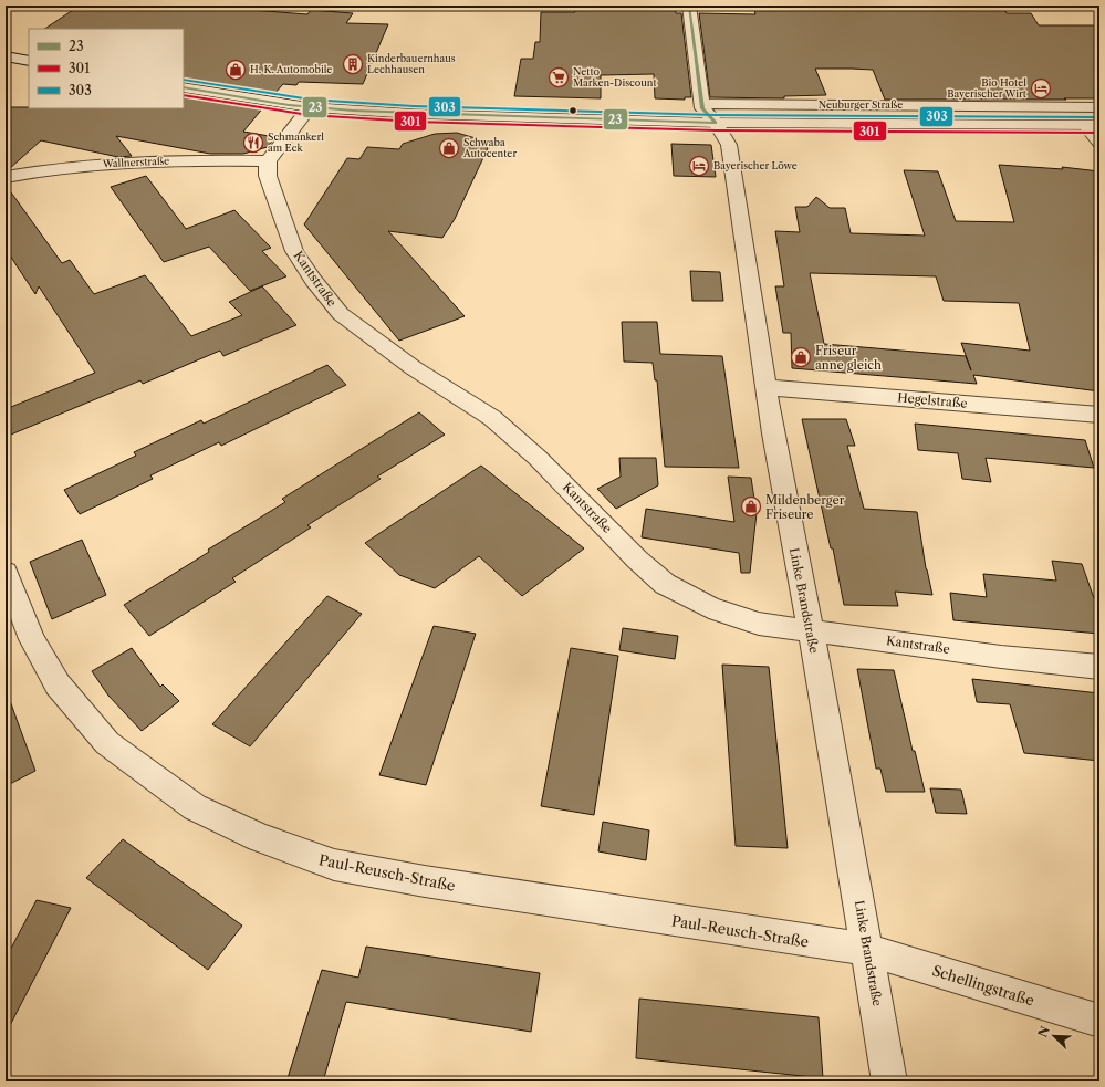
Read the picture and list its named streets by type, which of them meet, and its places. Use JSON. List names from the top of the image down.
{
  "streets": {
    "street": [
      "Neuburger Straße",
      "Wallnerstraße",
      "Kantstraße",
      "Hegelstraße",
      "Linke Brandstraße",
      "Paul-Reusch-Straße",
      "Schellingstraße"
    ]
  },
  "crossings": [
    ["Neuburger Straße", "Linke Brandstraße"],
    ["Wallnerstraße", "Kantstraße"],
    ["Kantstraße", "Linke Brandstraße"],
    ["Hegelstraße", "Linke Brandstraße"],
    ["Linke Brandstraße", "Paul-Reusch-Straße"],
    ["Linke Brandstraße", "Schellingstraße"],
    ["Paul-Reusch-Straße", "Schellingstraße"]
  ],
  "places": {
    "building": ["Kinderbauernhaus Lechhausen"],
    "shop": [
      "H. K. Automobile",
      "Schwaba Autocenter",
      "Friseur anne gleich",
      "Mildenberger Friseure"
    ],
    "supermarket": ["Netto Marken-Discount"],
    "hotel": ["Bio Hotel Bayerischer Wirt", "Bayerischer Löwe"],
    "restaurant": ["Schmankerl am Eck"]
  },
  "lines": ["transit line 23", "transit line 303", "transit line 301"],
  "legend": ["23", "301", "303"],
  "north": "top left"
}
